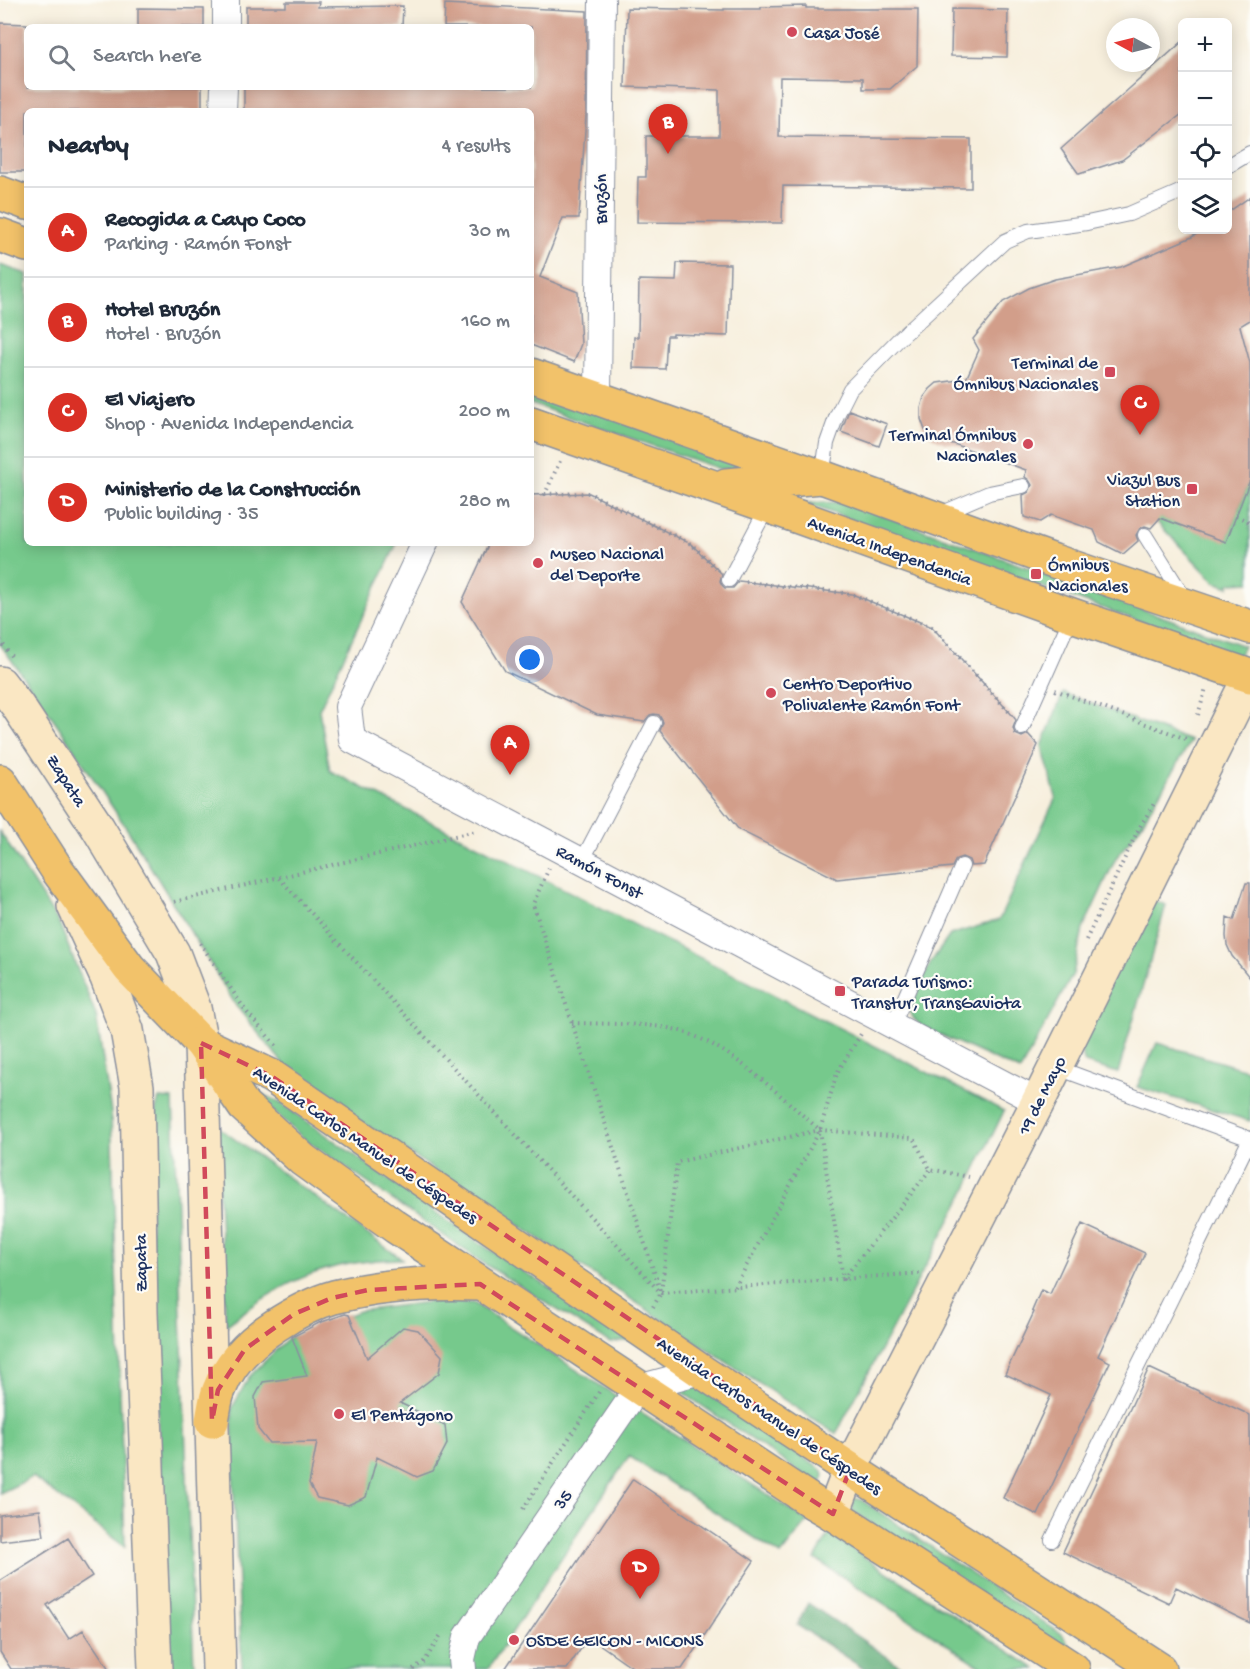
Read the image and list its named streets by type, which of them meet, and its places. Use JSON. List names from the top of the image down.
{
  "streets": {
    "main road": [
      "Avenida Independencia",
      "Zapata",
      "19 de Mayo",
      "Avenida Carlos Manuel de Céspedes"
    ],
    "street": ["Bruzón", "Ramón Fonst", "35"]
  },
  "crossings": [
    ["Avenida Independencia", "19 de Mayo"],
    ["Zapata", "Avenida Carlos Manuel de Céspedes"],
    ["Ramón Fonst", "19 de Mayo"],
    ["19 de Mayo", "Avenida Carlos Manuel de Céspedes"],
    ["Avenida Carlos Manuel de Céspedes", "35"]
  ],
  "places": {
    "other": [
      "Casa José",
      "Terminal Ómnibus Nacionales",
      "Museo Nacional del Deporte",
      "Centro Deportivo Polivalente Ramón Font",
      "El Pentágono",
      "OSDE GEICON - MICONS"
    ],
    "transit": [
      "Terminal de Ómnibus Nacionales",
      "Viazul Bus Station",
      "Ómnibus Nacionales",
      "Parada Turismo: Transtur, TransGaviota"
    ]
  },
  "north": "left",
  "page": {
    "map_buttons": ["+", "−"],
    "search": "Search here",
    "pins": [
      "B",
      "C",
      "A",
      "D"
    ],
    "heading": ["Nearby", "4 results"],
    "list": [
      {
        "mark": "A",
        "name": "Recogida a Cayo Coco",
        "note": "Parking · Ramón Fonst",
        "value": "30 m"
      },
      {
        "mark": "B",
        "name": "Hotel Bruzón",
        "note": "Hotel · Bruzón",
        "value": "160 m"
      },
      {
        "mark": "C",
        "name": "El Viajero",
        "note": "Shop · Avenida Independencia",
        "value": "200 m"
      },
      {
        "mark": "D",
        "name": "Ministerio de la Construcción",
        "note": "Public building · 35",
        "value": "280 m"
      }
    ]
  }
}
